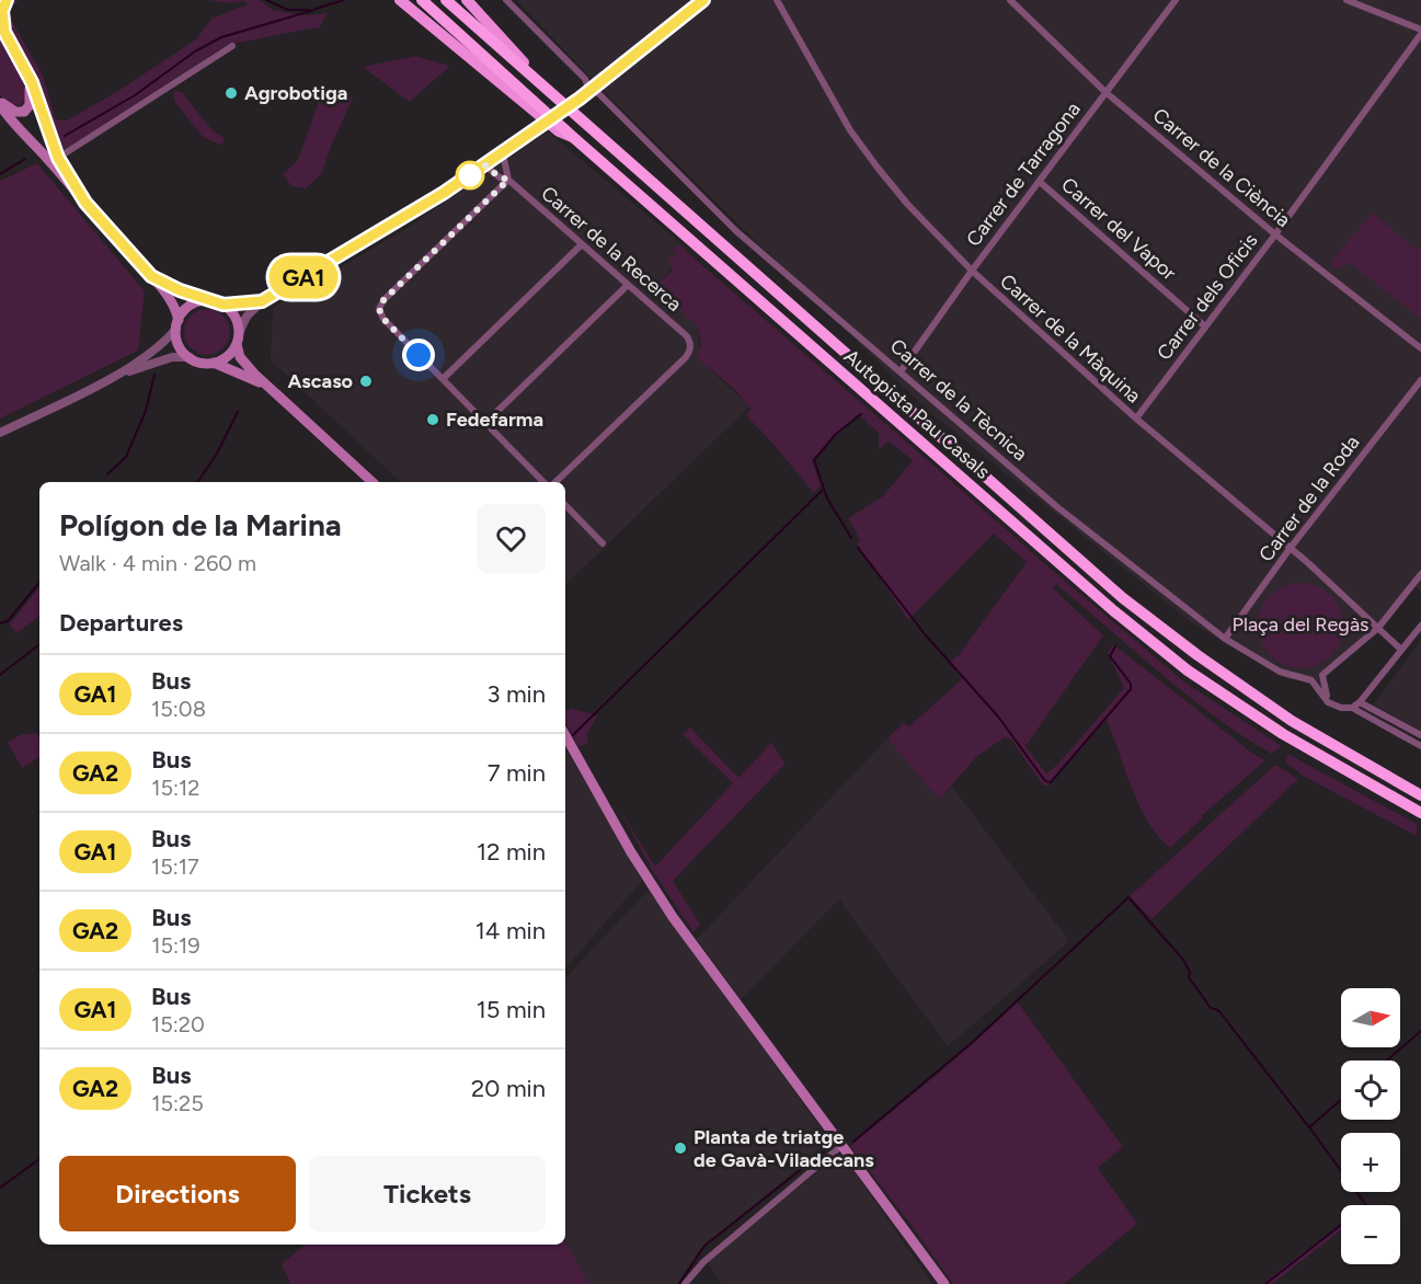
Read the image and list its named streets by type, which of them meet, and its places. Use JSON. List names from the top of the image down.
{
  "streets": {
    "highway": ["Autopista Pau Casals"],
    "street": [
      "Carrer de la Ciència",
      "Carrer de Tarragona",
      "Carrer del Vapor",
      "Carrer de la Recerca",
      "Carrer dels Oficis",
      "Carrer de la Màquina",
      "Carrer de la Tècnica",
      "Carrer de la Roda"
    ]
  },
  "crossings": [
    ["Carrer de la Ciència", "Carrer de Tarragona"],
    ["Carrer de la Ciència", "Carrer dels Oficis"],
    ["Carrer de Tarragona", "Carrer del Vapor"],
    ["Carrer de Tarragona", "Carrer de la Màquina"],
    ["Carrer de Tarragona", "Carrer de la Tècnica"],
    ["Carrer del Vapor", "Carrer dels Oficis"],
    ["Carrer dels Oficis", "Carrer de la Màquina"],
    ["Carrer de la Màquina", "Carrer de la Roda"],
    ["Carrer de la Tècnica", "Carrer de la Roda"]
  ],
  "parks": ["Plaça del Regàs"],
  "places": [
    "Agrobotiga",
    "Ascaso",
    "Fedefarma",
    "Planta de triatge de Gavà-Viladecans"
  ],
  "lines": ["bus line GA1"],
  "north": "right",
  "page": {
    "on_map": "GA1",
    "heading": [
      ["Polígon de la Marina", "Walk · 4 min · 260 m"],
      "Departures"
    ],
    "list": [
      {
        "mark": "GA1",
        "name": "Bus",
        "note": "15:08",
        "value": "3 min"
      },
      {
        "mark": "GA2",
        "name": "Bus",
        "note": "15:12",
        "value": "7 min"
      },
      {
        "mark": "GA1",
        "name": "Bus",
        "note": "15:17",
        "value": "12 min"
      },
      {
        "mark": "GA2",
        "name": "Bus",
        "note": "15:19",
        "value": "14 min"
      },
      {
        "mark": "GA1",
        "name": "Bus",
        "note": "15:20",
        "value": "15 min"
      },
      {
        "mark": "GA2",
        "name": "Bus",
        "note": "15:25",
        "value": "20 min"
      }
    ],
    "map_buttons": ["+", "−"],
    "buttons": ["Directions", "Tickets"]
  }
}
